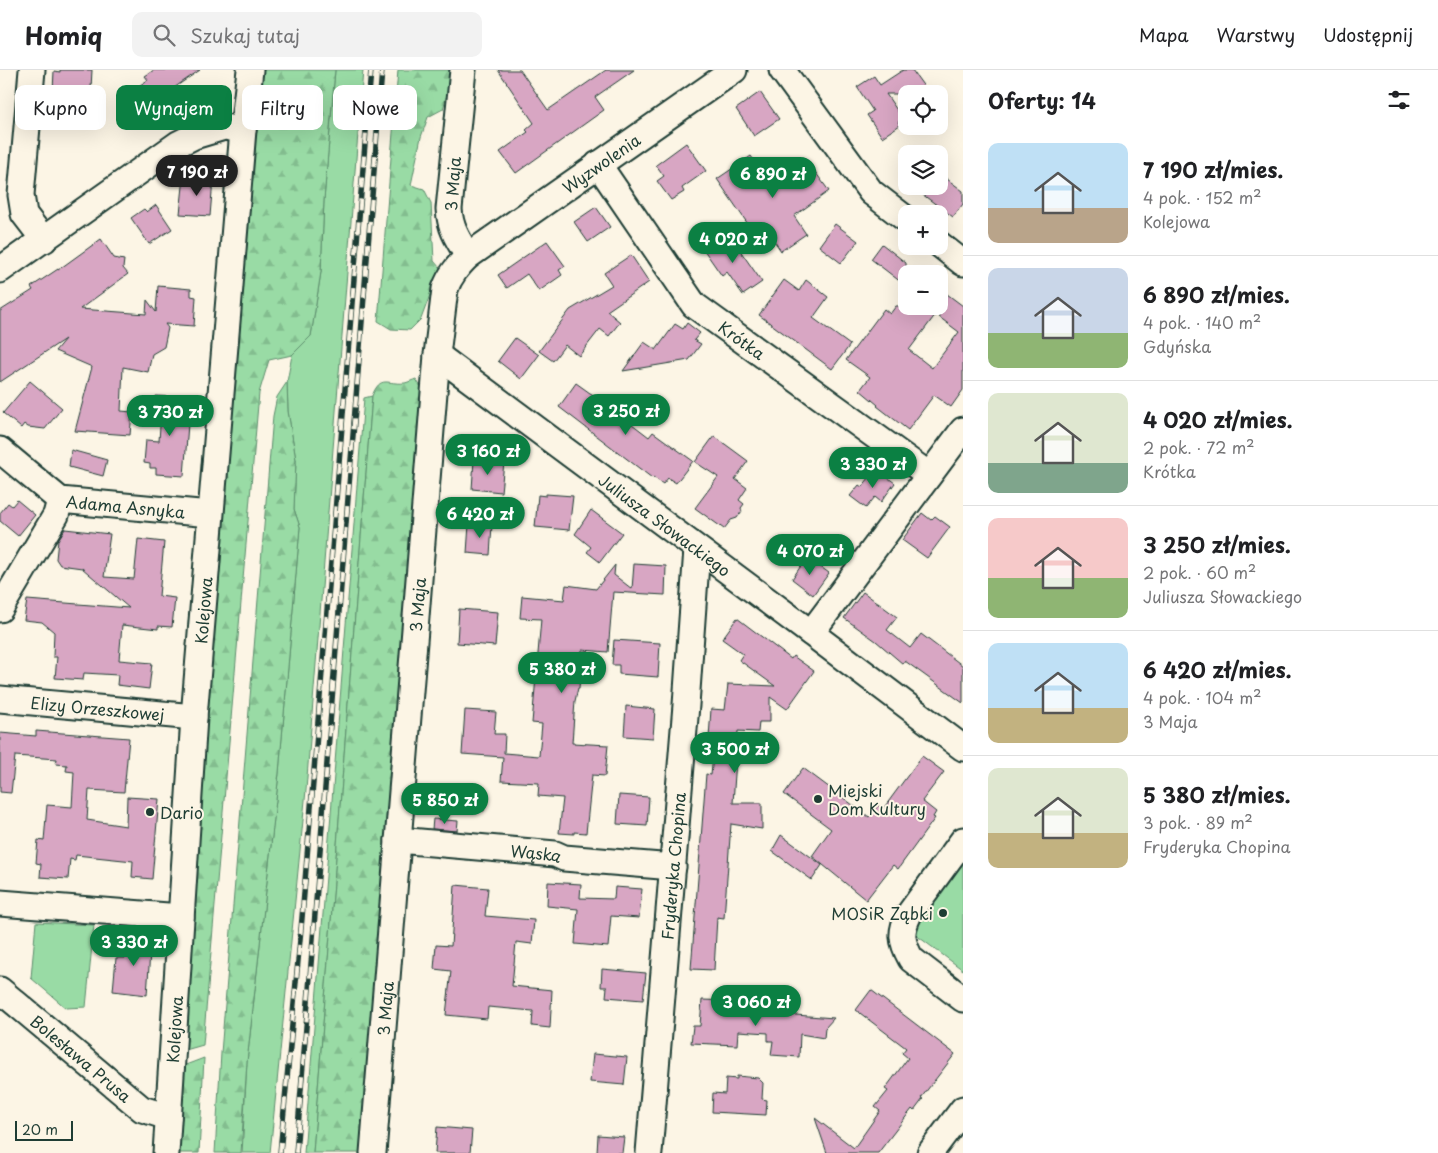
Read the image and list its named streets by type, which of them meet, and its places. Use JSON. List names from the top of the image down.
{
  "streets": {
    "street": [
      "Wyzwolenia",
      "3 Maja",
      "Krótka",
      "Adama Asnyka",
      "Juliusza Słowackiego",
      "Kolejowa",
      "Elizy Orzeszkowej",
      "Wąska",
      "Fryderyka Chopina",
      "Bolesława Prusa"
    ]
  },
  "crossings": [
    ["Wyzwolenia", "3 Maja"],
    ["Wyzwolenia", "Krótka"],
    ["3 Maja", "Juliusza Słowackiego"],
    ["3 Maja", "Wąska"],
    ["Adama Asnyka", "Kolejowa"],
    ["Juliusza Słowackiego", "Fryderyka Chopina"],
    ["Kolejowa", "Elizy Orzeszkowej"],
    ["Kolejowa", "Bolesława Prusa"],
    ["Wąska", "Fryderyka Chopina"]
  ],
  "places": ["Miejski Dom Kultury", "Dario", "MOSiR Ząbki"],
  "scale_bar": "20 m",
  "page": {
    "header": "Homiq",
    "search": "Szukaj tutaj",
    "nav": ["Mapa", "Warstwy", "Udostępnij"],
    "heading": "Oferty: 14",
    "map_buttons": ["+", "−"],
    "chip": [
      "Kupno",
      "Wynajem",
      "Filtry",
      "Nowe"
    ],
    "list": [
      {
        "name": "7 190 zł/mies.",
        "note": "4 pok. · 152 m² · Kolejowa"
      },
      {
        "name": "6 890 zł/mies.",
        "note": "4 pok. · 140 m² · Gdyńska"
      },
      {
        "name": "4 020 zł/mies.",
        "note": "2 pok. · 72 m² · Krótka"
      },
      {
        "name": "3 250 zł/mies.",
        "note": "2 pok. · 60 m² · Juliusza Słowackiego"
      },
      {
        "name": "6 420 zł/mies.",
        "note": "4 pok. · 104 m² · 3 Maja"
      },
      {
        "name": "5 380 zł/mies.",
        "note": "3 pok. · 89 m² · Fryderyka Chopina"
      }
    ],
    "price": [
      "7 190 zł",
      "6 890 zł",
      "4 020 zł",
      "3 250 zł",
      "3 730 zł",
      "3 160 zł",
      "3 330 zł",
      "6 420 zł",
      "4 070 zł",
      "5 380 zł",
      "3 500 zł",
      "5 850 zł",
      "3 330 zł",
      "3 060 zł"
    ],
    "scale": "20 m"
  }
}
